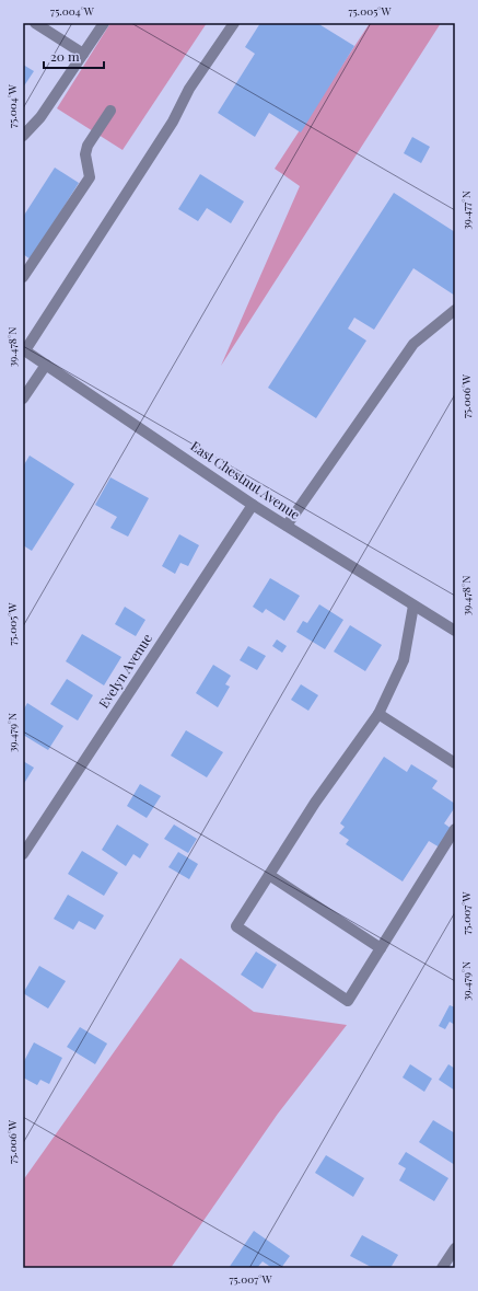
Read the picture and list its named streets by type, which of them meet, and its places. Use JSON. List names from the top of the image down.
{
  "streets": {
    "street": ["East Chestnut Avenue", "Evelyn Avenue"]
  },
  "crossings": [
    ["East Chestnut Avenue", "Evelyn Avenue"]
  ],
  "scale_bar": "20 m",
  "coordinates": [
    "75.004°W",
    "75.005°W",
    "39.477°N",
    "39.478°N",
    "75.006°W",
    "39.479°N",
    "75.007°W"
  ]
}
